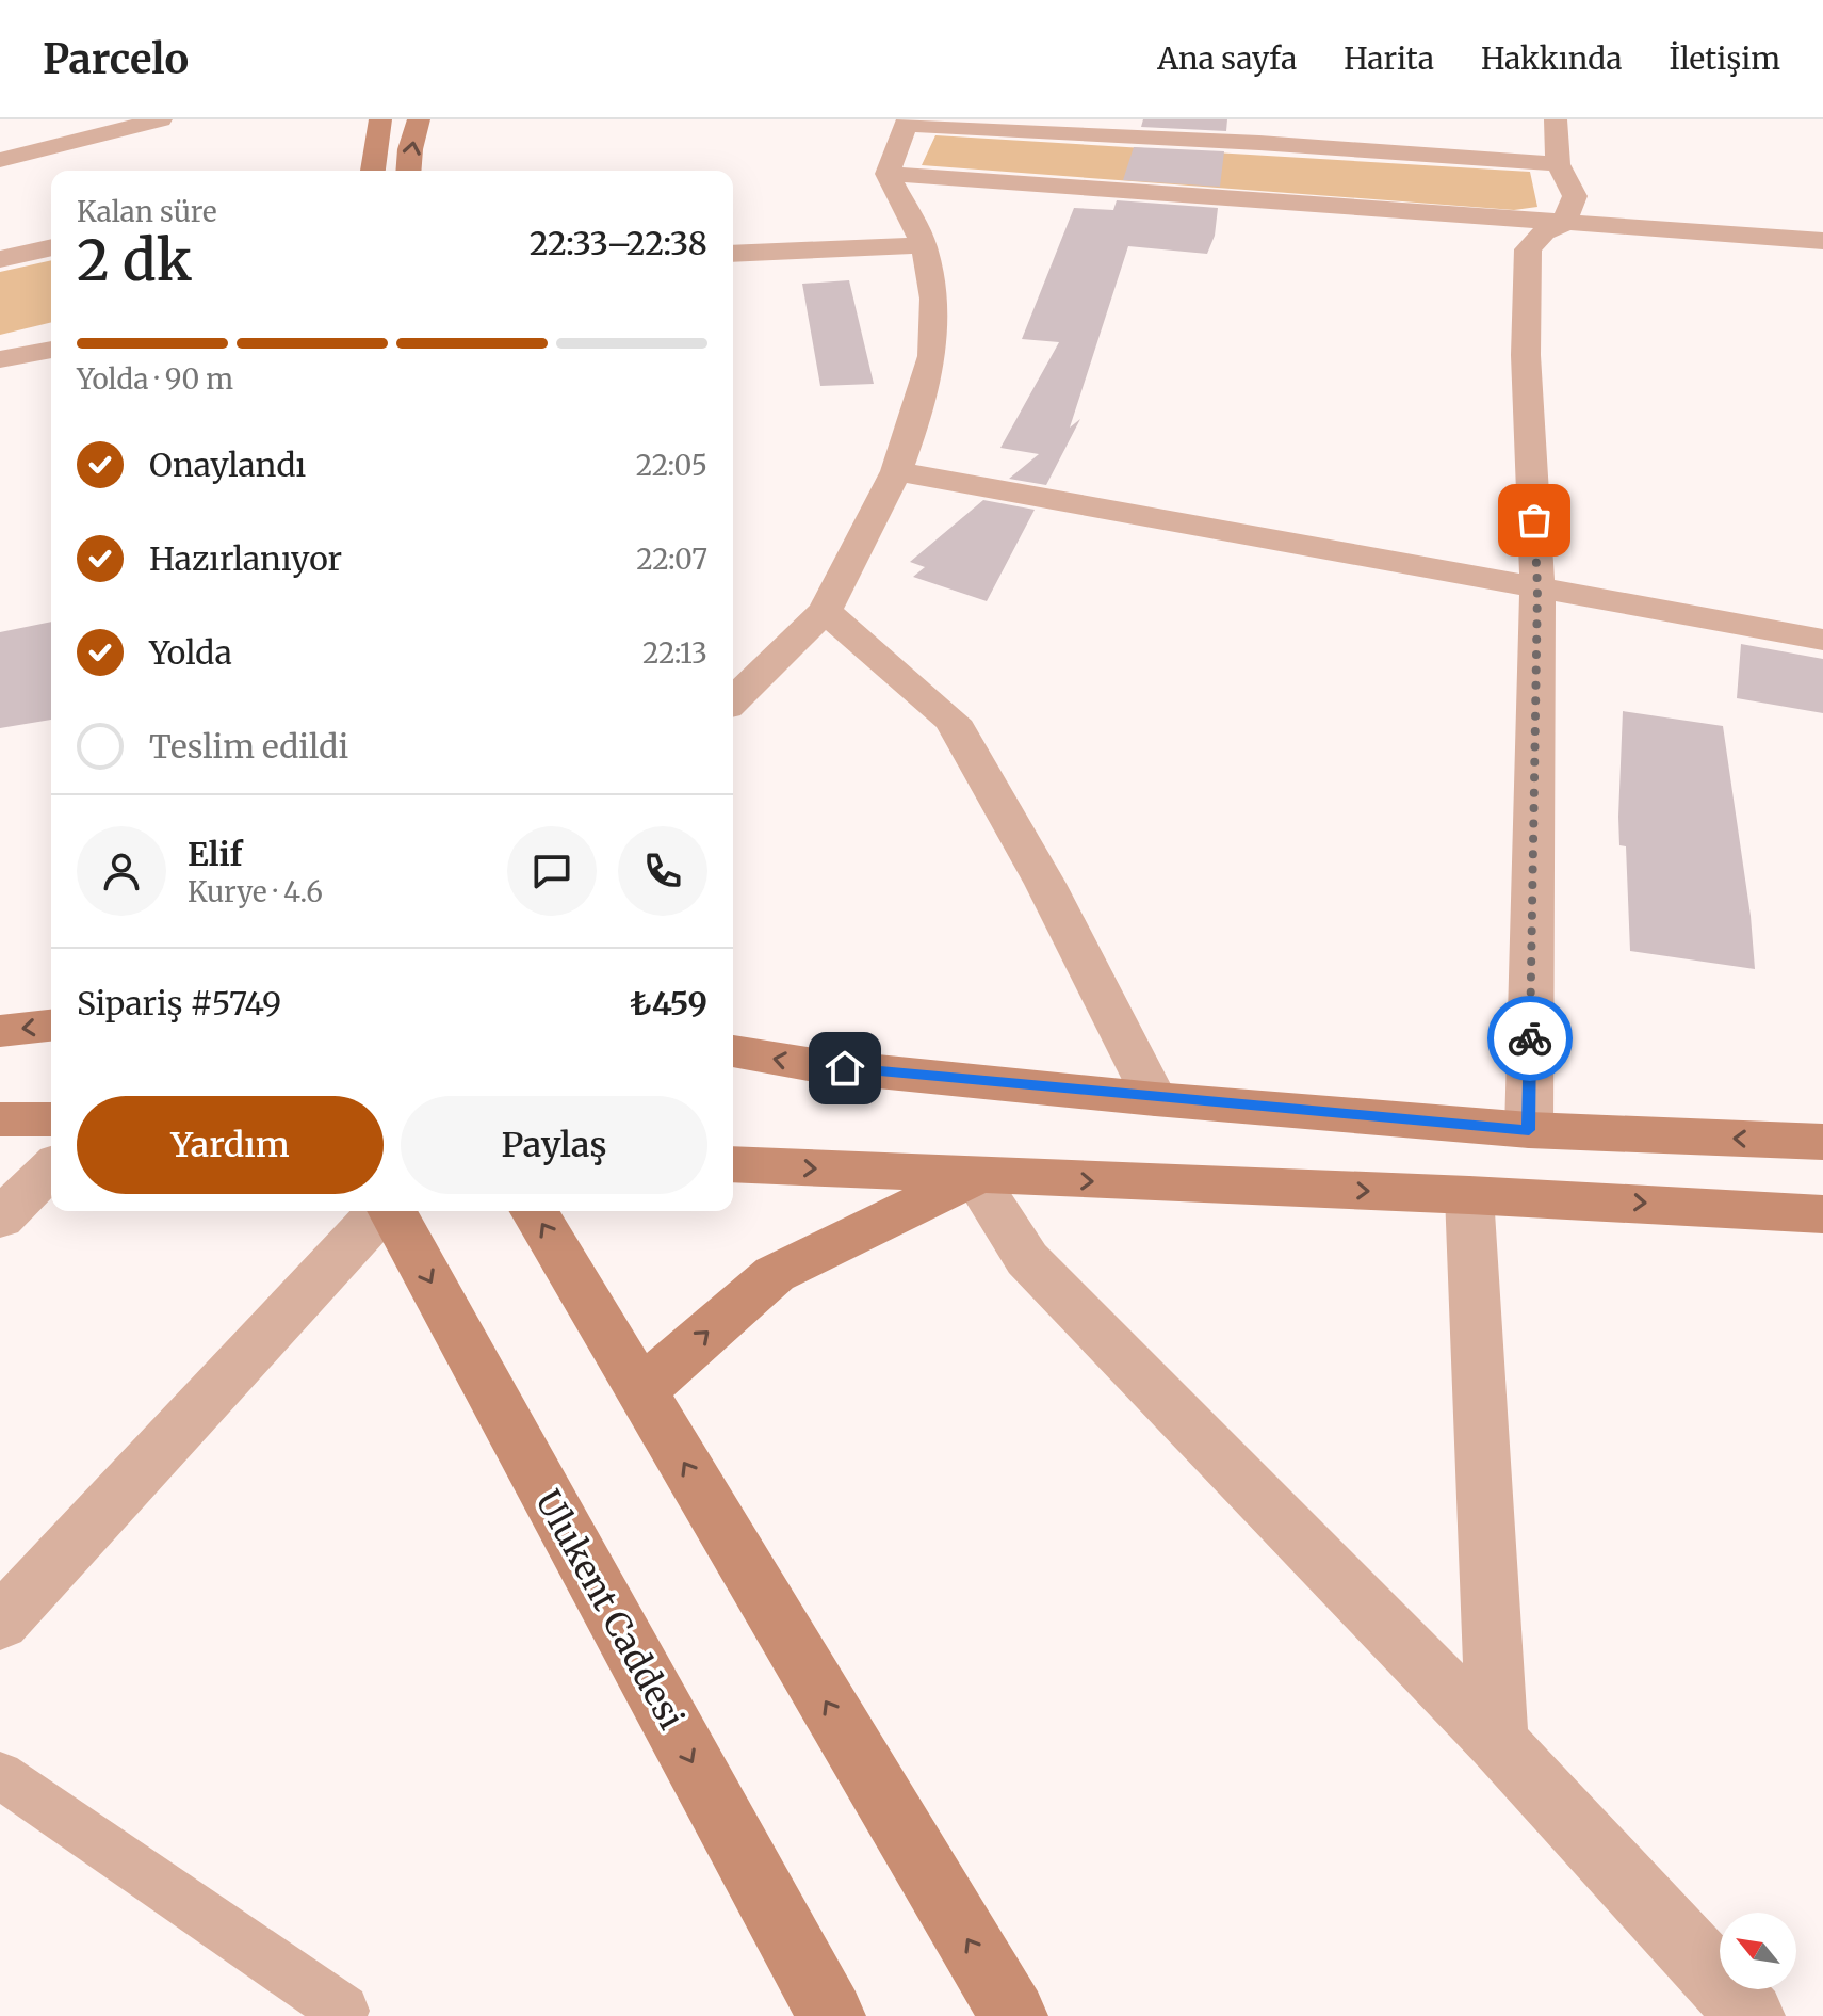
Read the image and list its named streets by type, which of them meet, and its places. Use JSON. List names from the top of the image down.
{
  "streets": {
    "street": ["Ulukent Caddesi"]
  },
  "north": "top left",
  "page": {
    "header": "Parcelo",
    "nav": [
      "Ana sayfa",
      "Harita",
      "Hakkında",
      "İletişim"
    ],
    "heading": ["2 dk", "Kalan süre", "22:33–22:38"],
    "panel": [
      "Elif",
      "Kurye · 4.6",
      "Sipariş #5749",
      "₺459"
    ],
    "bar": "Yolda · 90 m",
    "list": [
      ["Onaylandı", "22:05"],
      ["Hazırlanıyor", "22:07"],
      ["Yolda", "22:13"],
      "Teslim edildi"
    ],
    "buttons": ["Yardım", "Paylaş"]
  }
}
